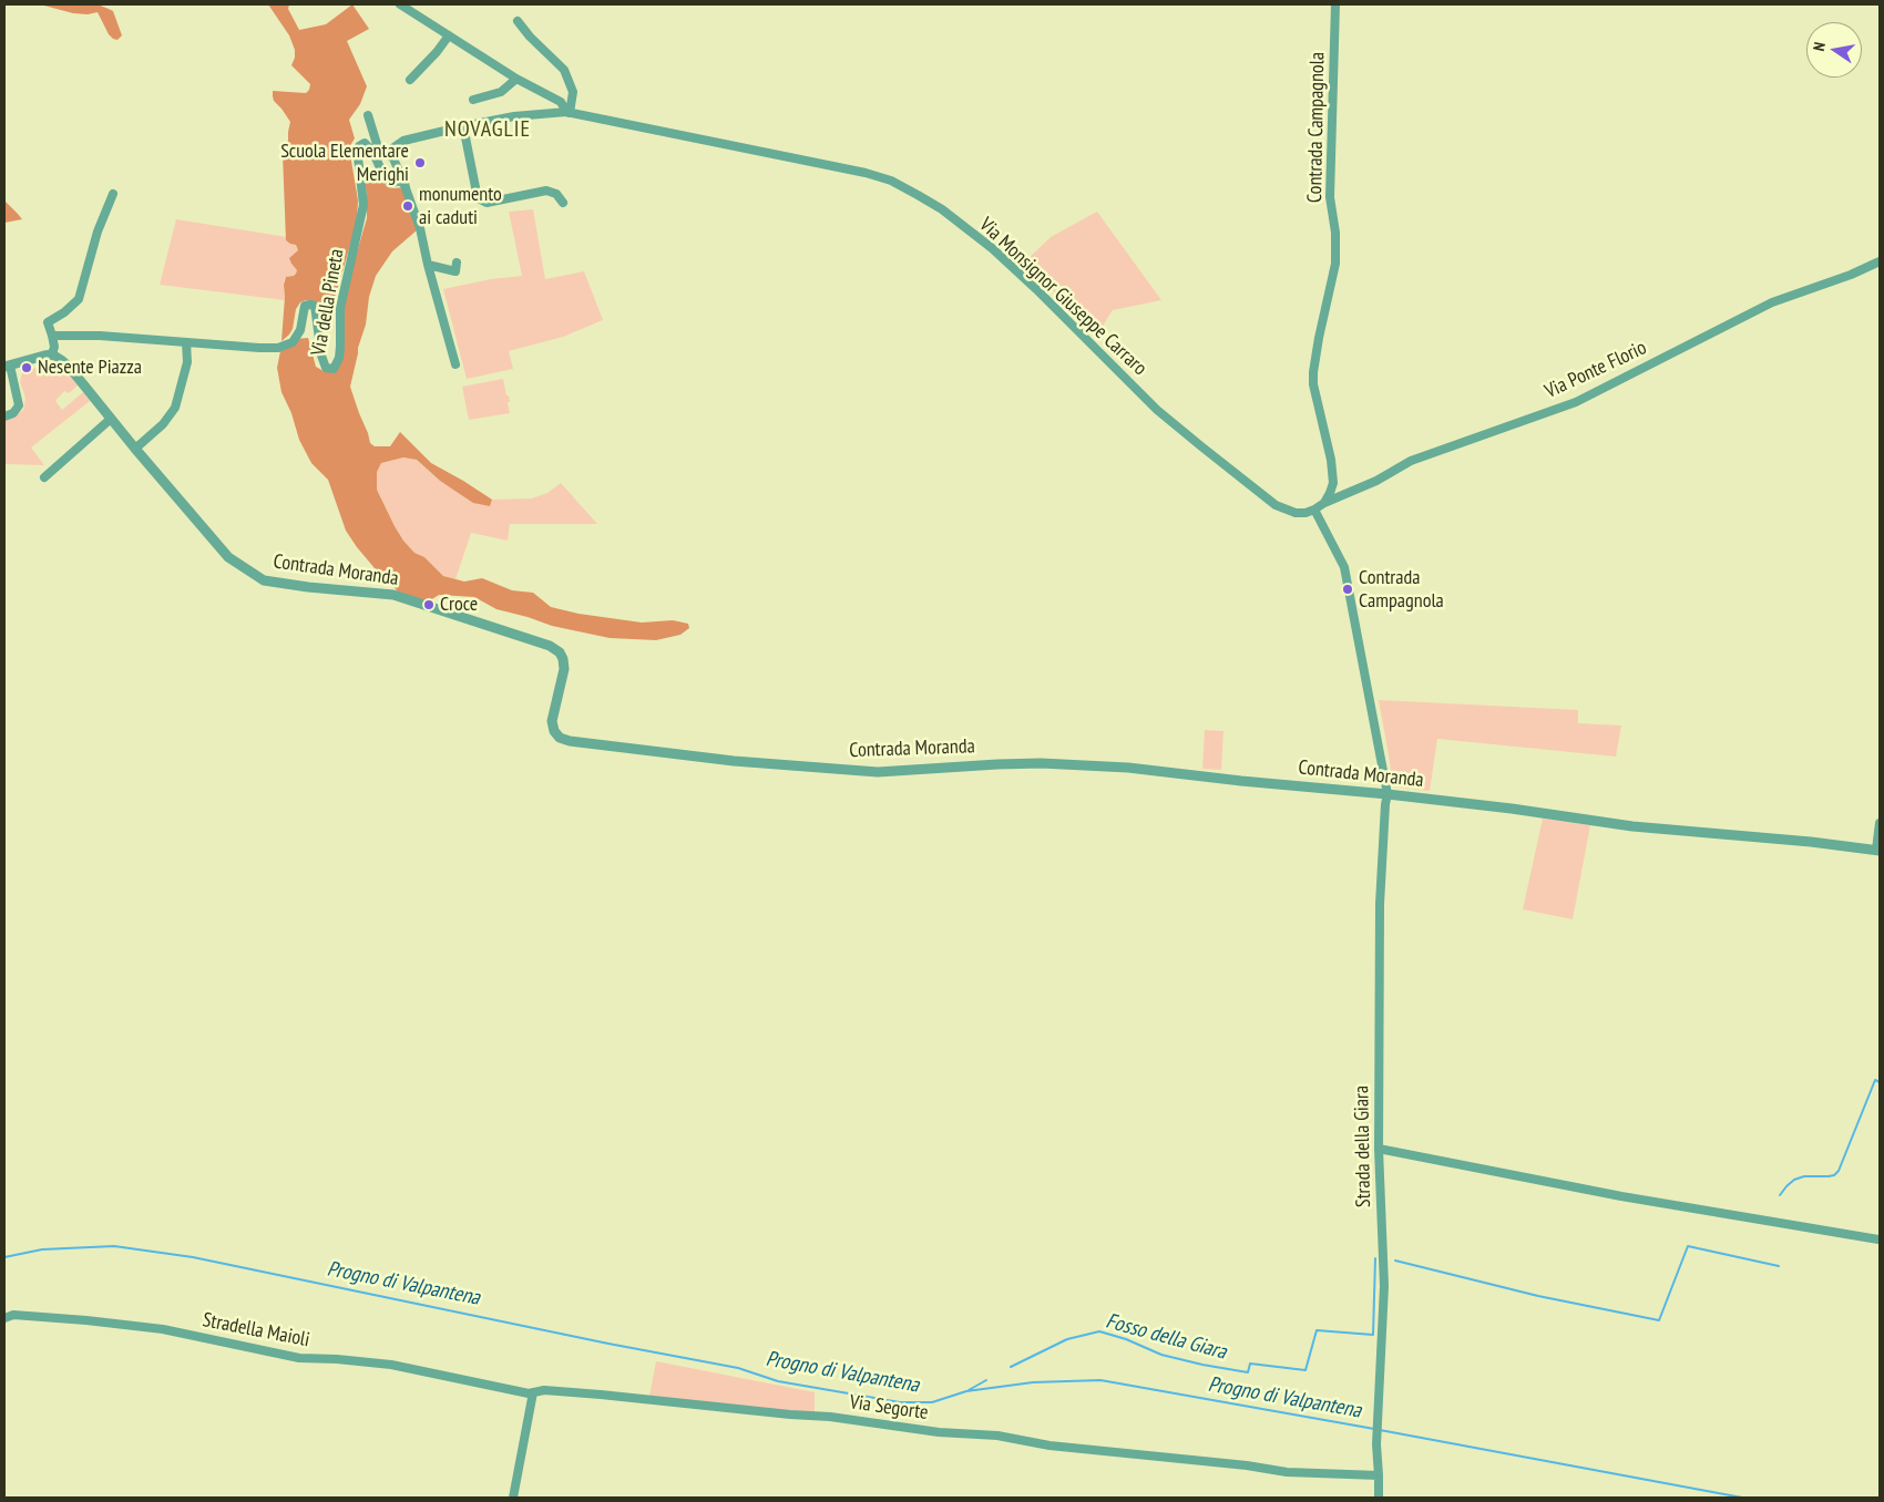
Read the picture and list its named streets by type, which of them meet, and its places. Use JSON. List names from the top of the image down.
{
  "streets": {
    "street": [
      "Contrada Campagnola",
      "Via Monsignor Giuseppe Carraro",
      "Via della Pineta",
      "Via Ponte Florio",
      "Contrada Moranda",
      "Strada della Giara",
      "Stradella Maioli",
      "Via Segorte"
    ]
  },
  "crossings": [
    ["Contrada Campagnola", "Via Ponte Florio"],
    ["Contrada Moranda", "Strada della Giara"],
    ["Strada della Giara", "Via Segorte"],
    ["Stradella Maioli", "Via Segorte"]
  ],
  "districts": ["NOVAGLIE"],
  "water": ["Progno di Valpantena", "Fosso della Giara"],
  "places": [
    "Scuola Elementare Merighi",
    "monumento ai caduti",
    "Nesente Piazza",
    "Contrada Campagnola",
    "Croce"
  ],
  "north": "left"
}
